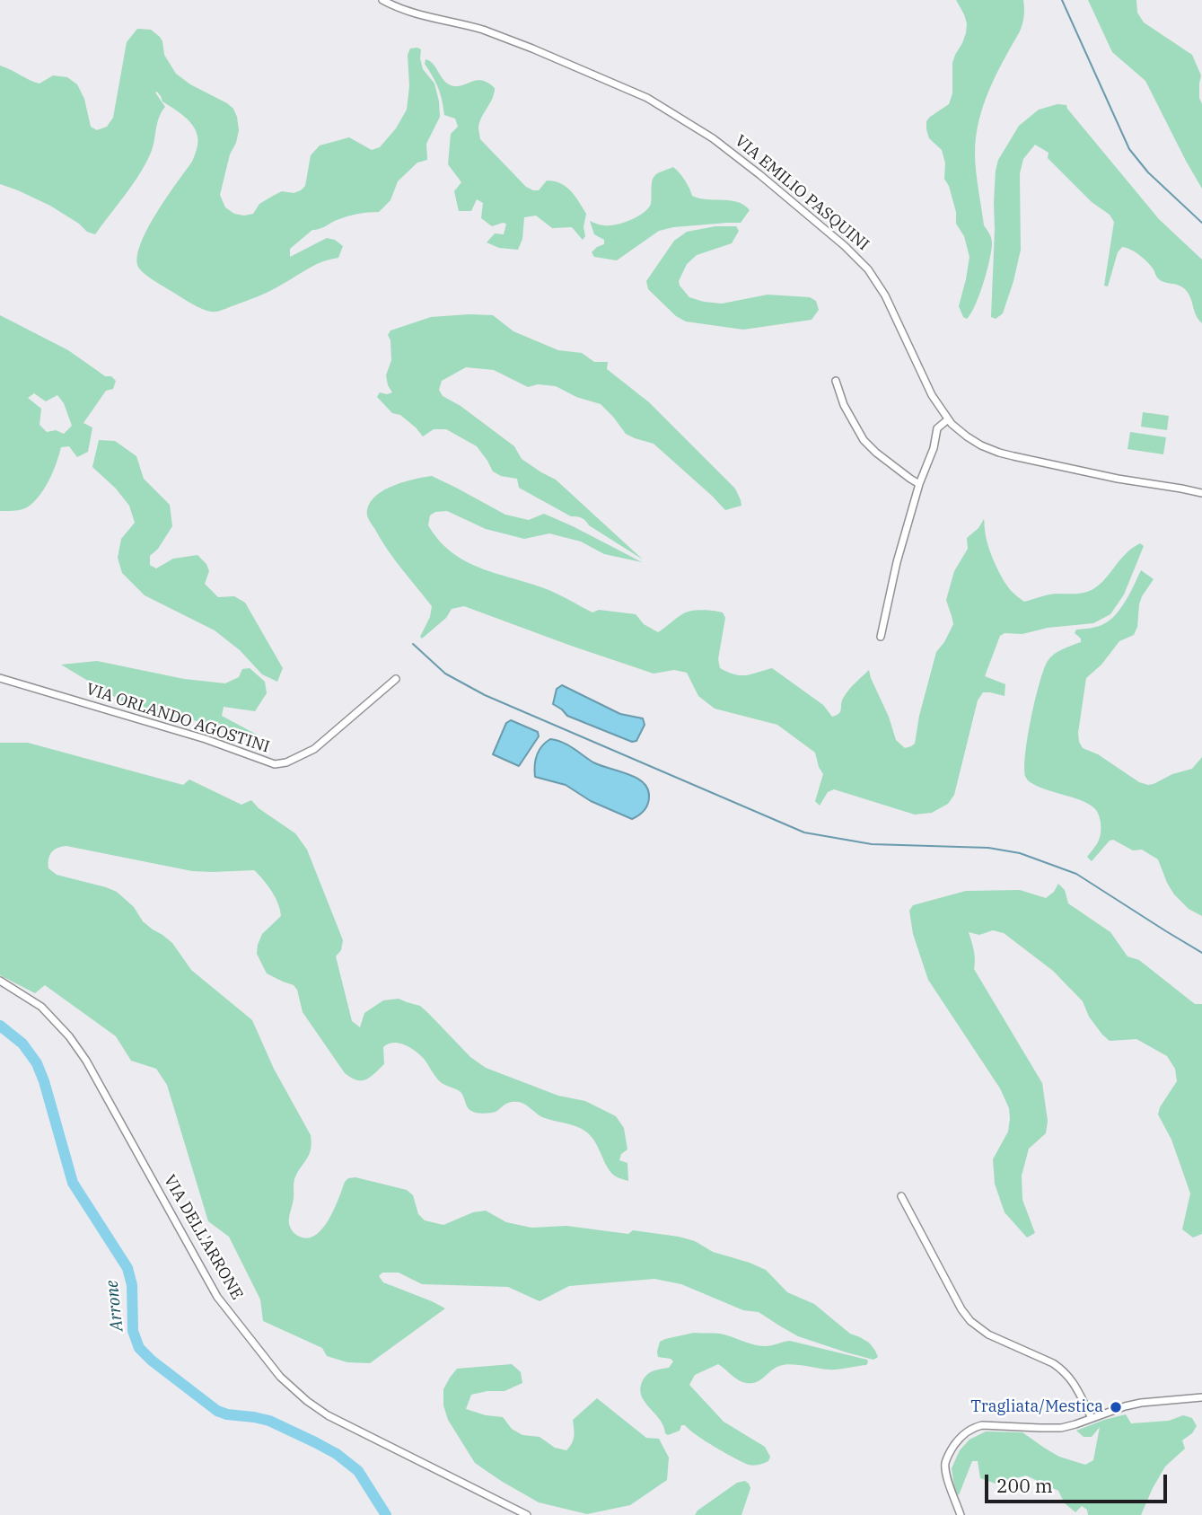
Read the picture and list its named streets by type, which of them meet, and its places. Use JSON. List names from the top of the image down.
{
  "streets": {
    "street": ["VIA EMILIO PASQUINI", "VIA ORLANDO AGOSTINI", "VIA DELL'ARRONE"]
  },
  "water": ["Arrone"],
  "places": ["Tragliata/Mestica"],
  "scale_bar": "200 m"
}
